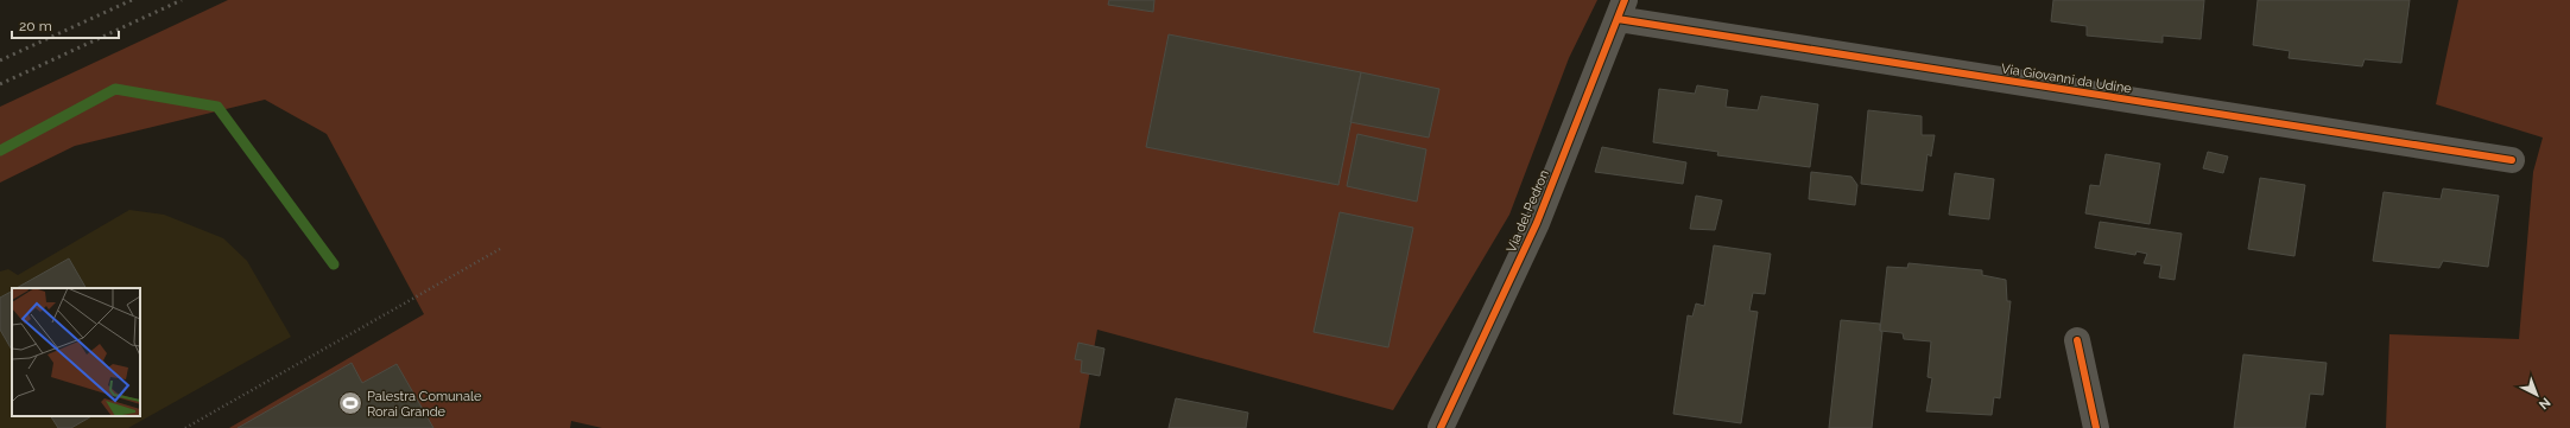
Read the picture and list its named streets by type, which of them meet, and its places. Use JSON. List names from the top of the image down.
{
  "streets": {
    "street": ["Via Giovanni da Udine", "Via del Pedron"]
  },
  "crossings": [
    ["Via Giovanni da Udine", "Via del Pedron"]
  ],
  "places": {
    "sports": ["Palestra Comunale Rorai Grande"]
  },
  "scale_bar": "20 m",
  "north": "bottom right"
}
